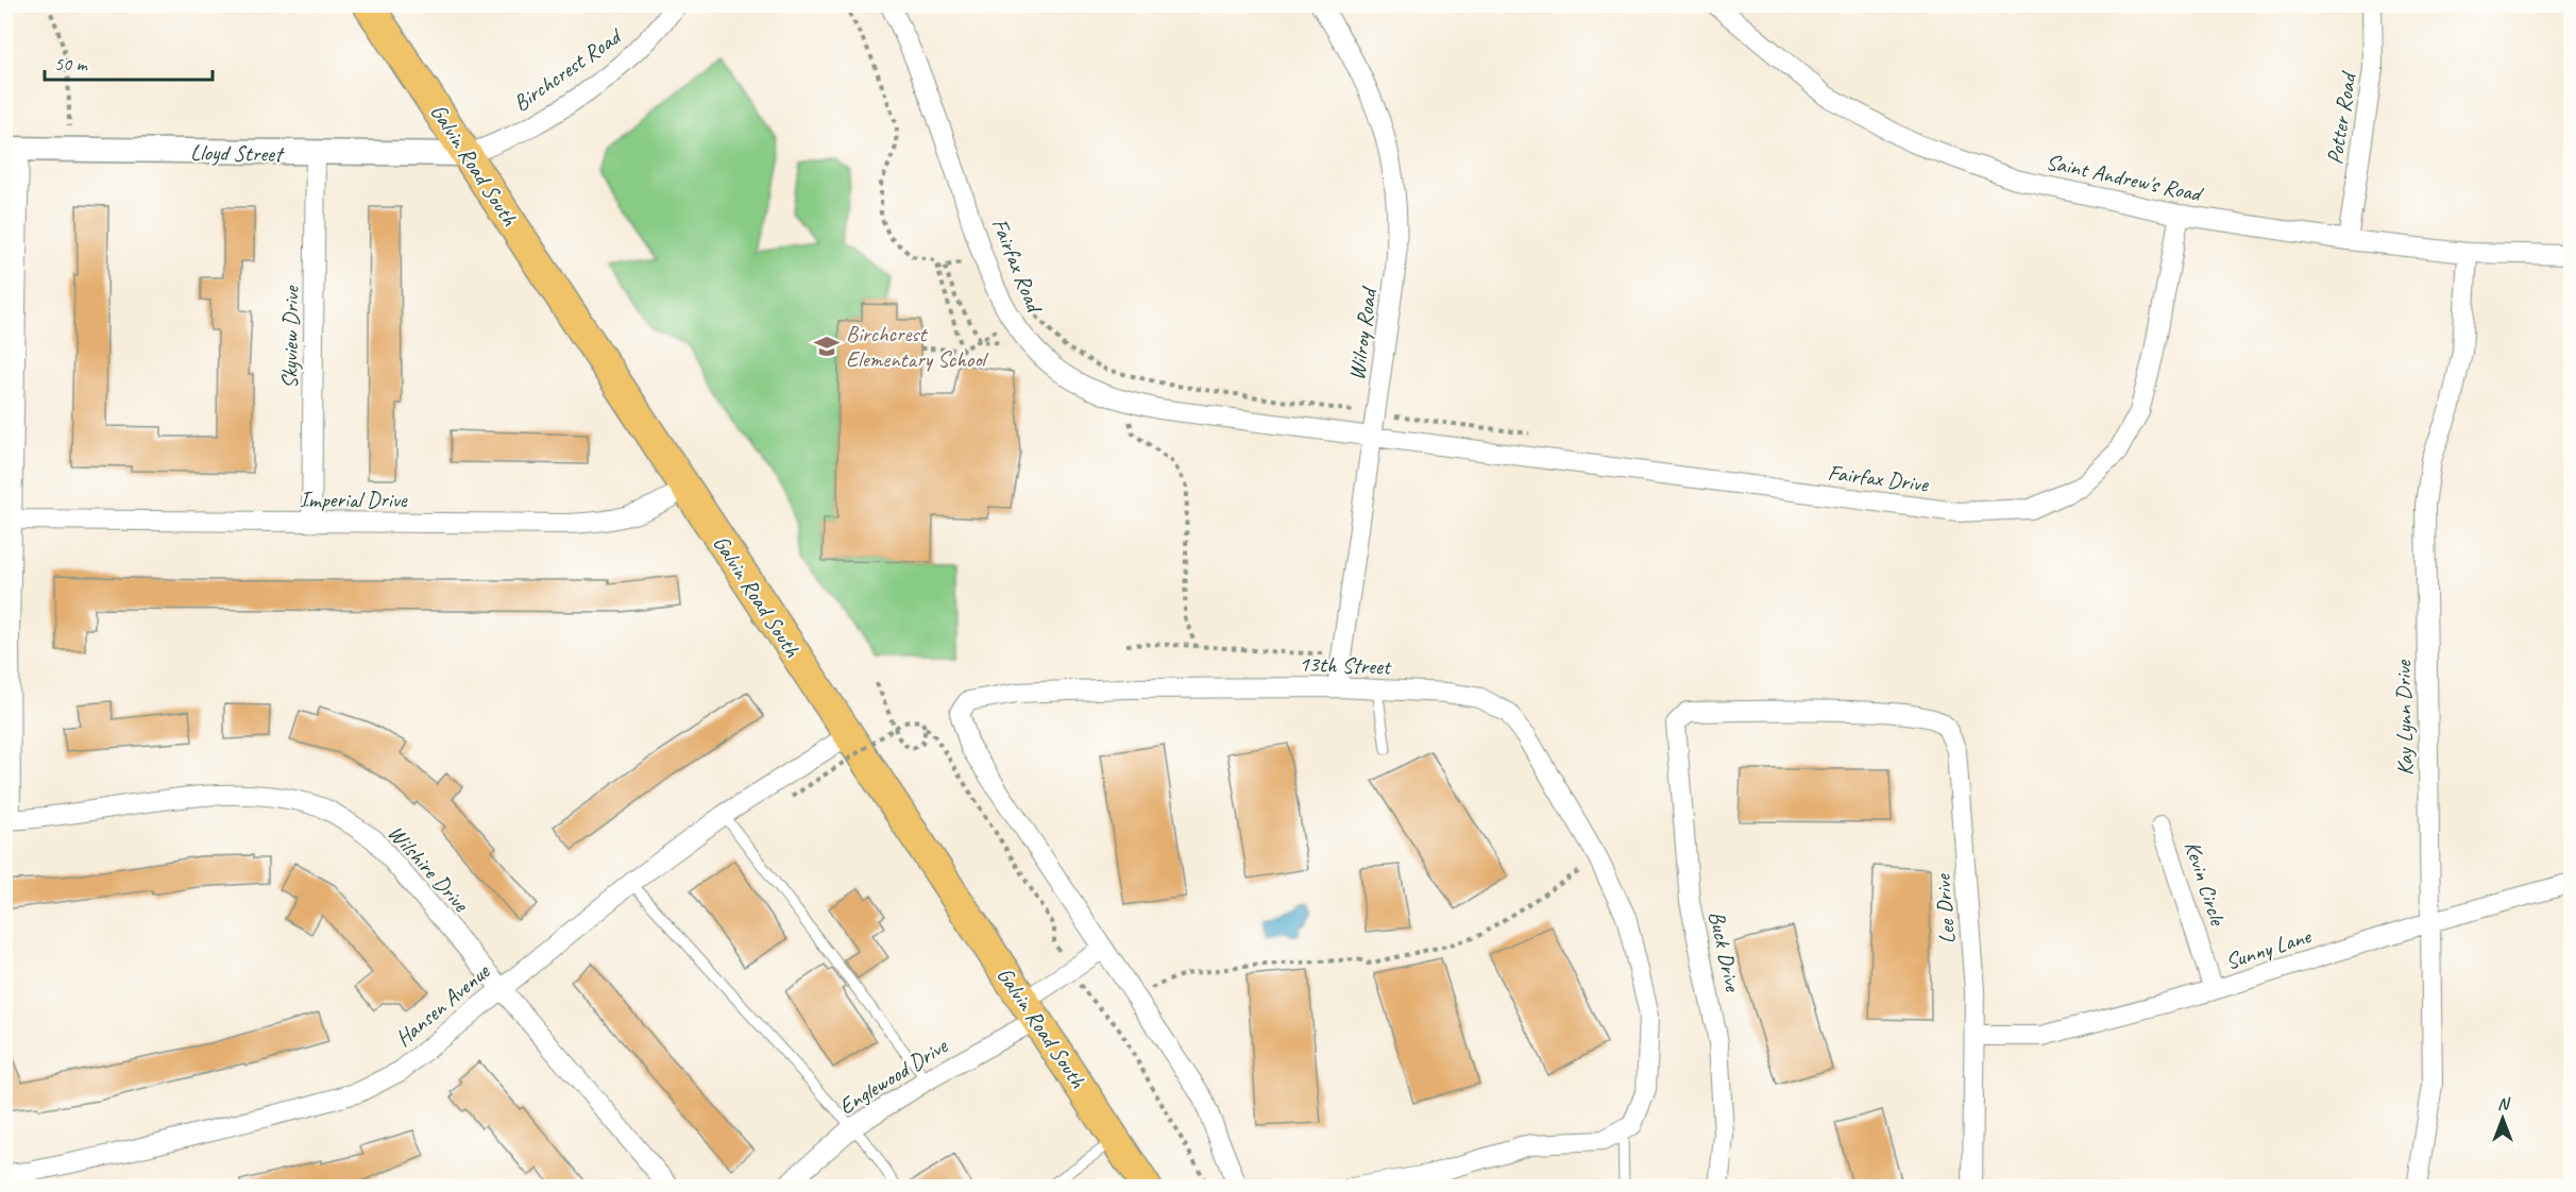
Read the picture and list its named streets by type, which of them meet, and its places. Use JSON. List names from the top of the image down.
{
  "streets": {
    "main road": ["Galvin Road South"],
    "street": [
      "Birchcrest Road",
      "Potter Road",
      "Lloyd Street",
      "Saint Andrew's Road",
      "Fairfax Road",
      "Wilroy Road",
      "Skyview Drive",
      "Fairfax Drive",
      "Imperial Drive",
      "13th Street",
      "Kay Lynn Drive",
      "Wilshire Drive",
      "Kevin Circle",
      "Lee Drive",
      "Sunny Lane",
      "Buck Drive",
      "Hansen Avenue",
      "Englewood Drive"
    ]
  },
  "crossings": [
    ["Birchcrest Road", "Lloyd Street"],
    ["Birchcrest Road", "Galvin Road South"],
    ["Potter Road", "Saint Andrew's Road"],
    ["Lloyd Street", "Galvin Road South"],
    ["Lloyd Street", "Skyview Drive"],
    ["Galvin Road South", "Imperial Drive"],
    ["Galvin Road South", "Hansen Avenue"],
    ["Galvin Road South", "Englewood Drive"],
    ["Saint Andrew's Road", "Fairfax Drive"],
    ["Saint Andrew's Road", "Kay Lynn Drive"],
    ["Fairfax Road", "Wilroy Road"],
    ["Fairfax Road", "Fairfax Drive"],
    ["Wilroy Road", "Fairfax Drive"],
    ["Wilroy Road", "13th Street"],
    ["Skyview Drive", "Imperial Drive"],
    ["13th Street", "Englewood Drive"],
    ["Kay Lynn Drive", "Sunny Lane"],
    ["Wilshire Drive", "Hansen Avenue"],
    ["Kevin Circle", "Sunny Lane"],
    ["Lee Drive", "Sunny Lane"],
    ["Lee Drive", "Buck Drive"]
  ],
  "places": {
    "school or university": ["Birchcrest Elementary School"]
  },
  "scale_bar": "50 m",
  "north": "top"
}
